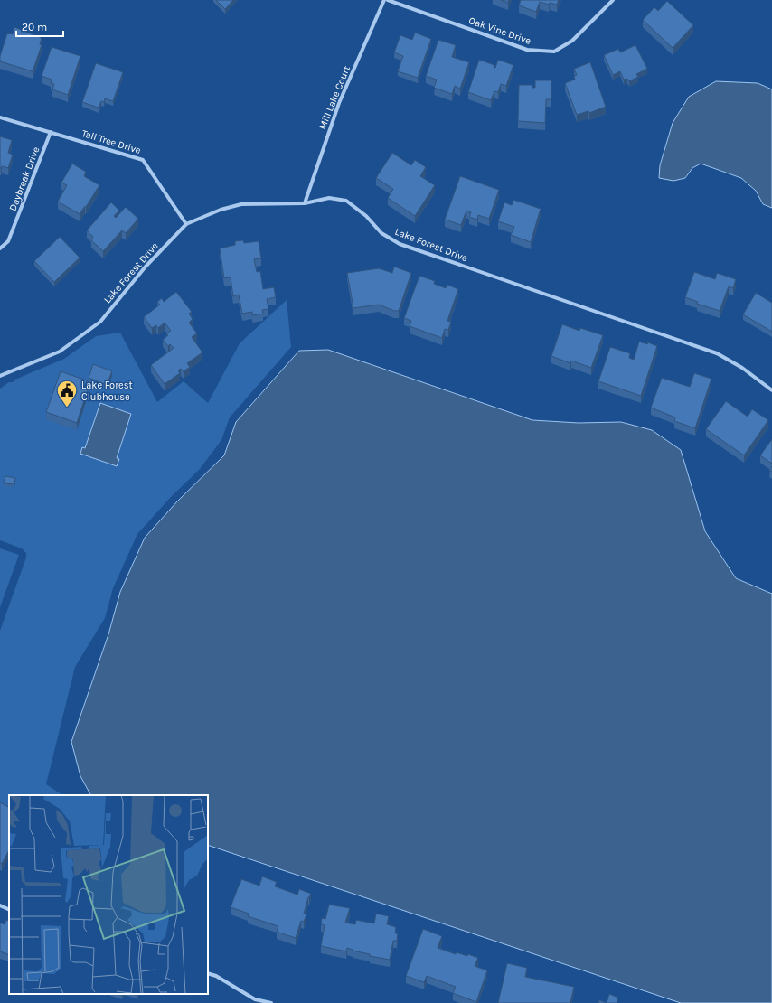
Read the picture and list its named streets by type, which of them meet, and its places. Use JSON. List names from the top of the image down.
{
  "streets": {
    "street": [
      "Oak Vine Drive",
      "Mill Lake Court",
      "Tall Tree Drive",
      "Daybreak Drive",
      "Lake Forest Drive"
    ]
  },
  "crossings": [
    ["Mill Lake Court", "Lake Forest Drive"],
    ["Tall Tree Drive", "Daybreak Drive"],
    ["Tall Tree Drive", "Lake Forest Drive"]
  ],
  "places": {
    "public building": ["Lake Forest Clubhouse"]
  },
  "scale_bar": "20 m"
}
